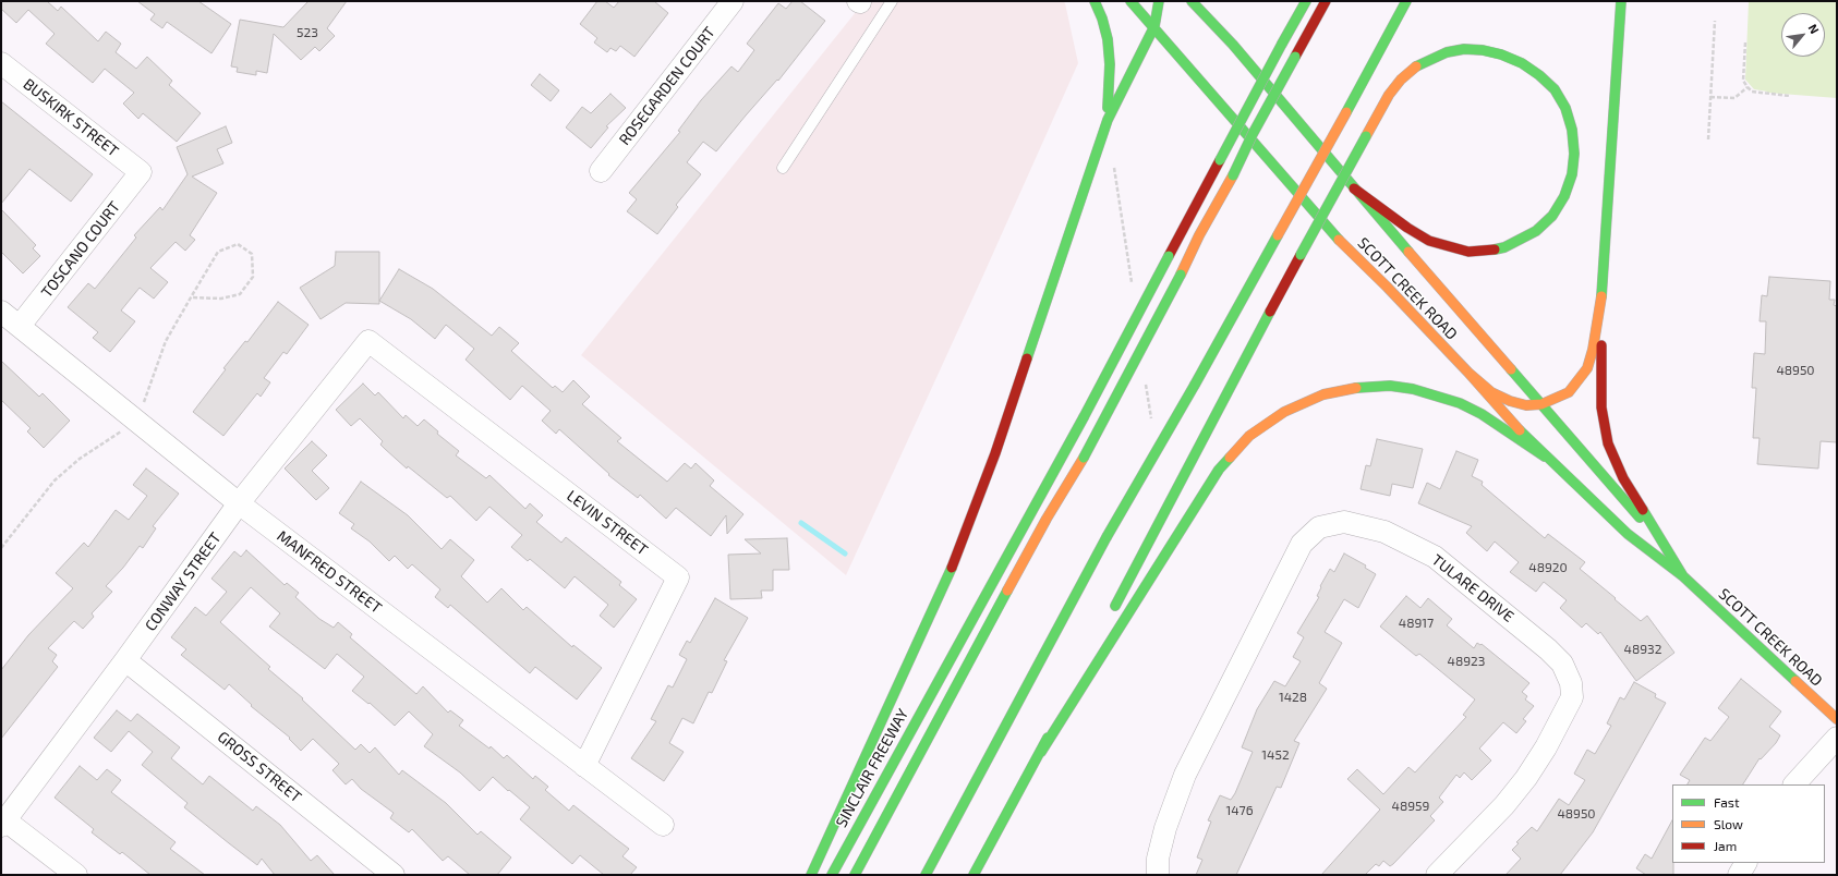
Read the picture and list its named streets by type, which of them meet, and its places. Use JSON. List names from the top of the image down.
{
  "streets": {
    "main road": ["SCOTT CREEK ROAD", "SINCLAIR FREEWAY"],
    "street": [
      "ROSEGARDEN COURT",
      "BUSKIRK STREET",
      "TOSCANO COURT",
      "LEVIN STREET",
      "MANFRED STREET",
      "CONWAY STREET",
      "TULARE DRIVE",
      "GROSS STREET"
    ]
  },
  "crossings": [
    ["BUSKIRK STREET", "TOSCANO COURT"],
    ["TOSCANO COURT", "MANFRED STREET"],
    ["LEVIN STREET", "MANFRED STREET"],
    ["LEVIN STREET", "CONWAY STREET"],
    ["MANFRED STREET", "CONWAY STREET"],
    ["CONWAY STREET", "GROSS STREET"]
  ],
  "house_numbers": [
    "523",
    "48950",
    "48920",
    "48917",
    "48932",
    "48923",
    "1428",
    "1452",
    "48959",
    "1476",
    "48950"
  ],
  "legend": ["Fast", "Slow", "Jam"],
  "north": "top right"
}
